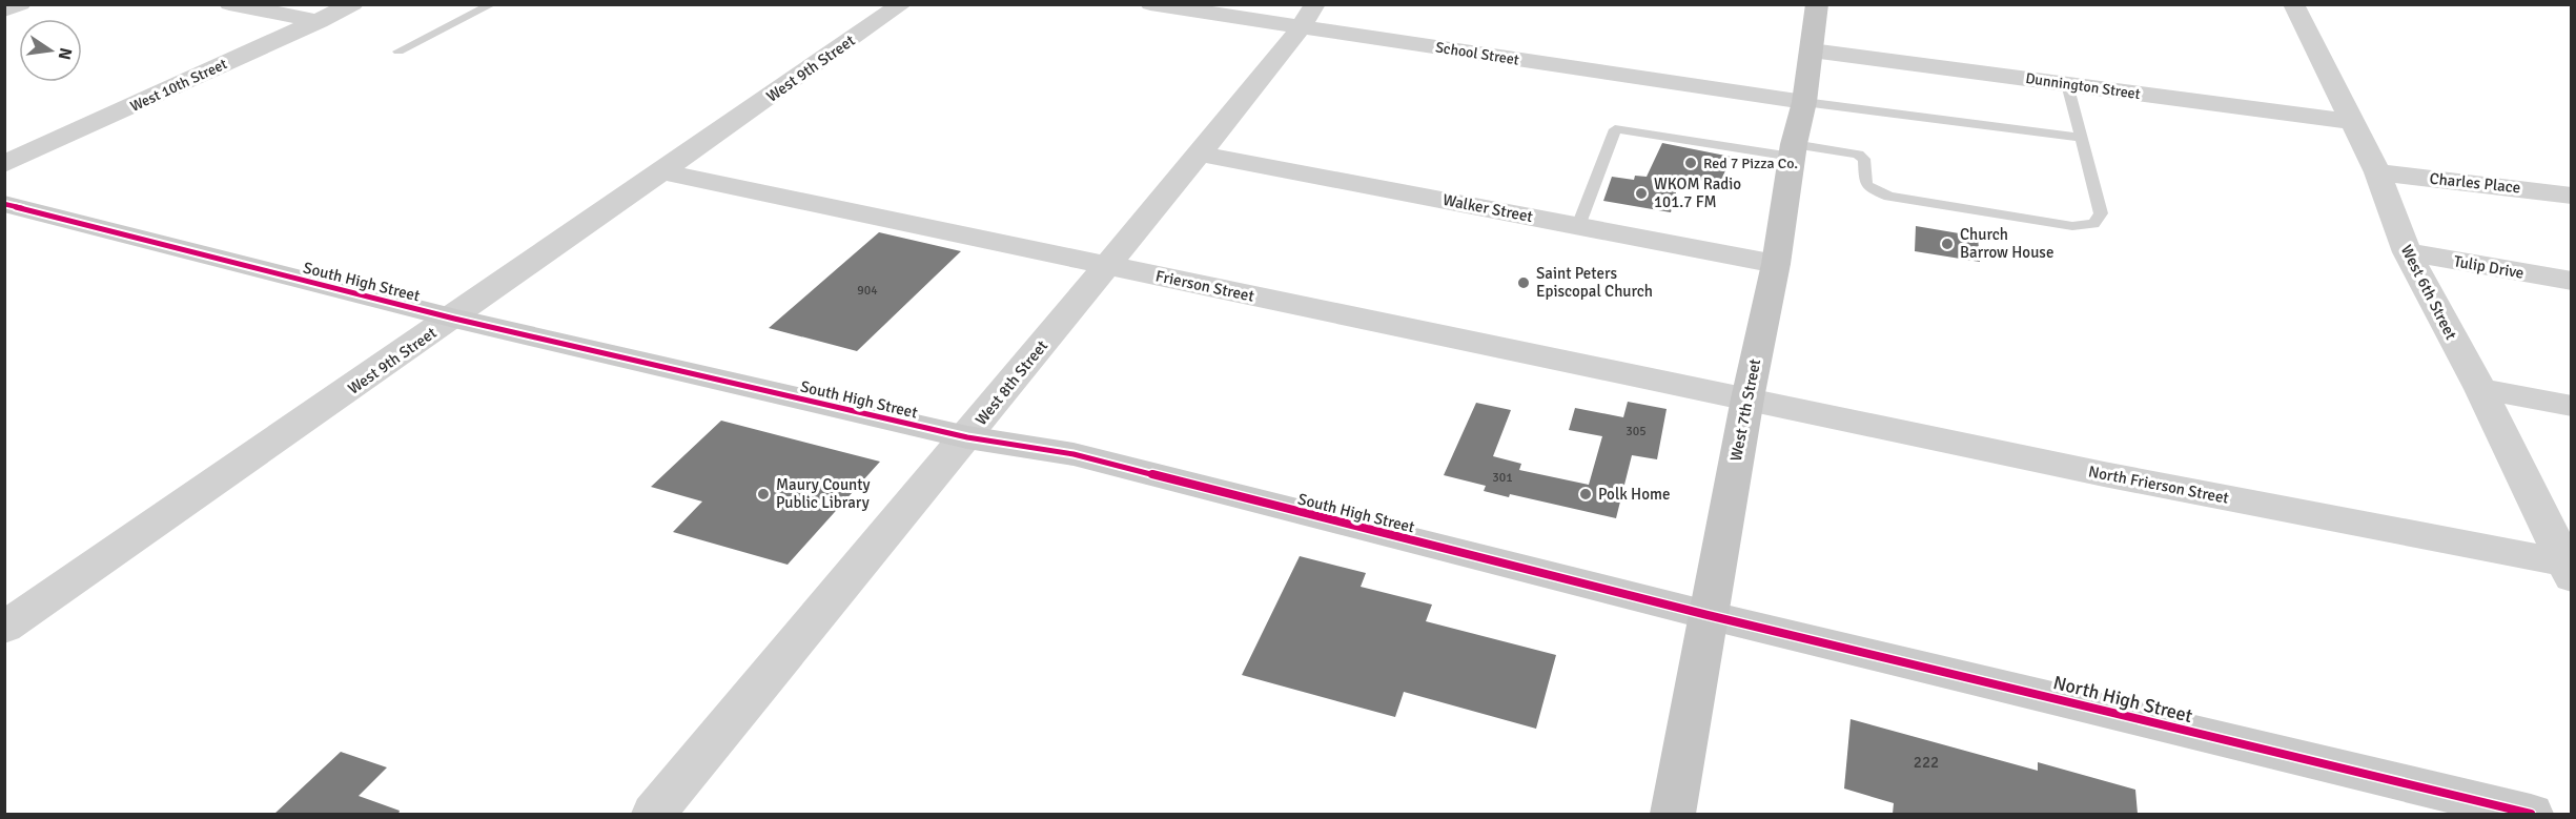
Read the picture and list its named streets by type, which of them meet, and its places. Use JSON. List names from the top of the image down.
{
  "streets": {
    "main road": ["West 7th Street"],
    "street": [
      "School Street",
      "West 9th Street",
      "West 10th Street",
      "Dunnington Street",
      "Charles Place",
      "Walker Street",
      "Tulip Drive",
      "South High Street",
      "Frierson Street",
      "West 6th Street",
      "West 8th Street",
      "North Frierson Street",
      "North High Street"
    ]
  },
  "crossings": [
    ["School Street", "West 8th Street"],
    ["School Street", "West 7th Street"],
    ["West 9th Street", "South High Street"],
    ["West 9th Street", "Frierson Street"],
    ["Dunnington Street", "West 6th Street"],
    ["Dunnington Street", "West 7th Street"],
    ["Charles Place", "West 6th Street"],
    ["Walker Street", "West 8th Street"],
    ["Walker Street", "West 7th Street"],
    ["Tulip Drive", "West 6th Street"],
    ["South High Street", "West 8th Street"],
    ["South High Street", "West 7th Street"],
    ["South High Street", "North High Street"],
    ["Frierson Street", "West 8th Street"],
    ["Frierson Street", "West 7th Street"],
    ["Frierson Street", "North Frierson Street"],
    ["West 6th Street", "North Frierson Street"],
    ["West 7th Street", "North Frierson Street"],
    ["West 7th Street", "North High Street"]
  ],
  "places": [
    "Red 7 Pizza Co.",
    "WKOM Radio 101.7 FM",
    "Church Barrow House",
    "Saint Peters Episcopal Church",
    "Maury County Public Library",
    "Polk Home"
  ],
  "house_numbers": [
    "904",
    "305",
    "301",
    "222"
  ],
  "north": "right"
}
